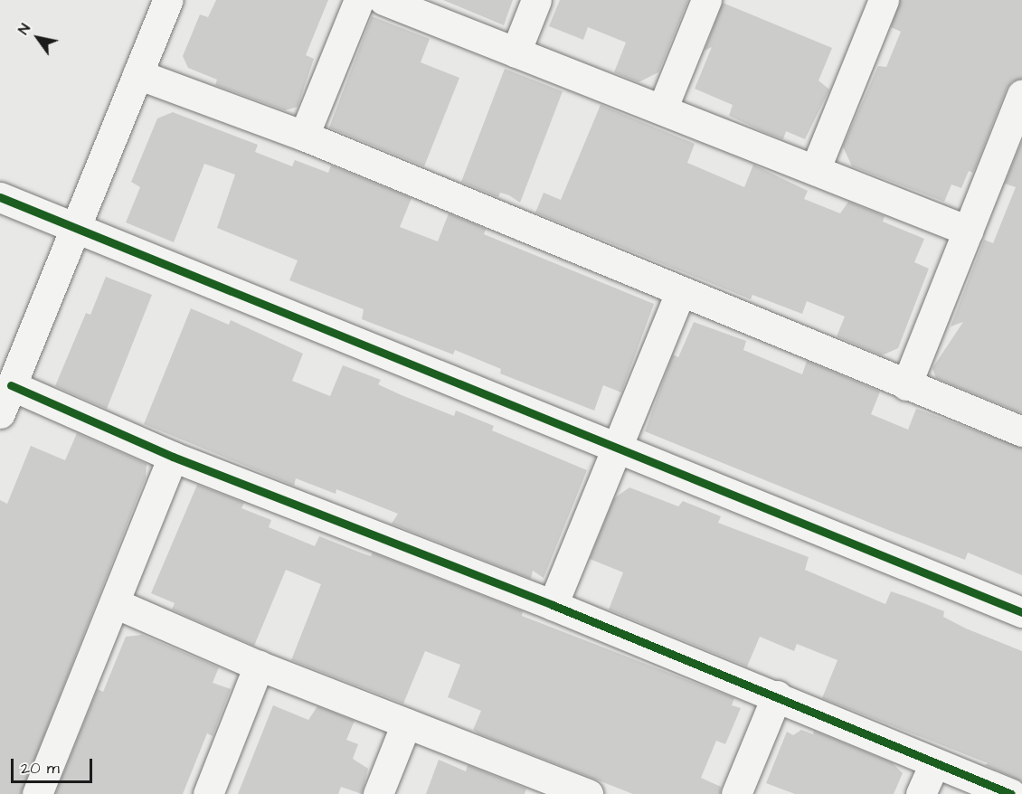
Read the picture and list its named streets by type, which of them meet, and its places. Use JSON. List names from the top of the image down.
{
  "scale_bar": "20 m",
  "north": "top left"
}
